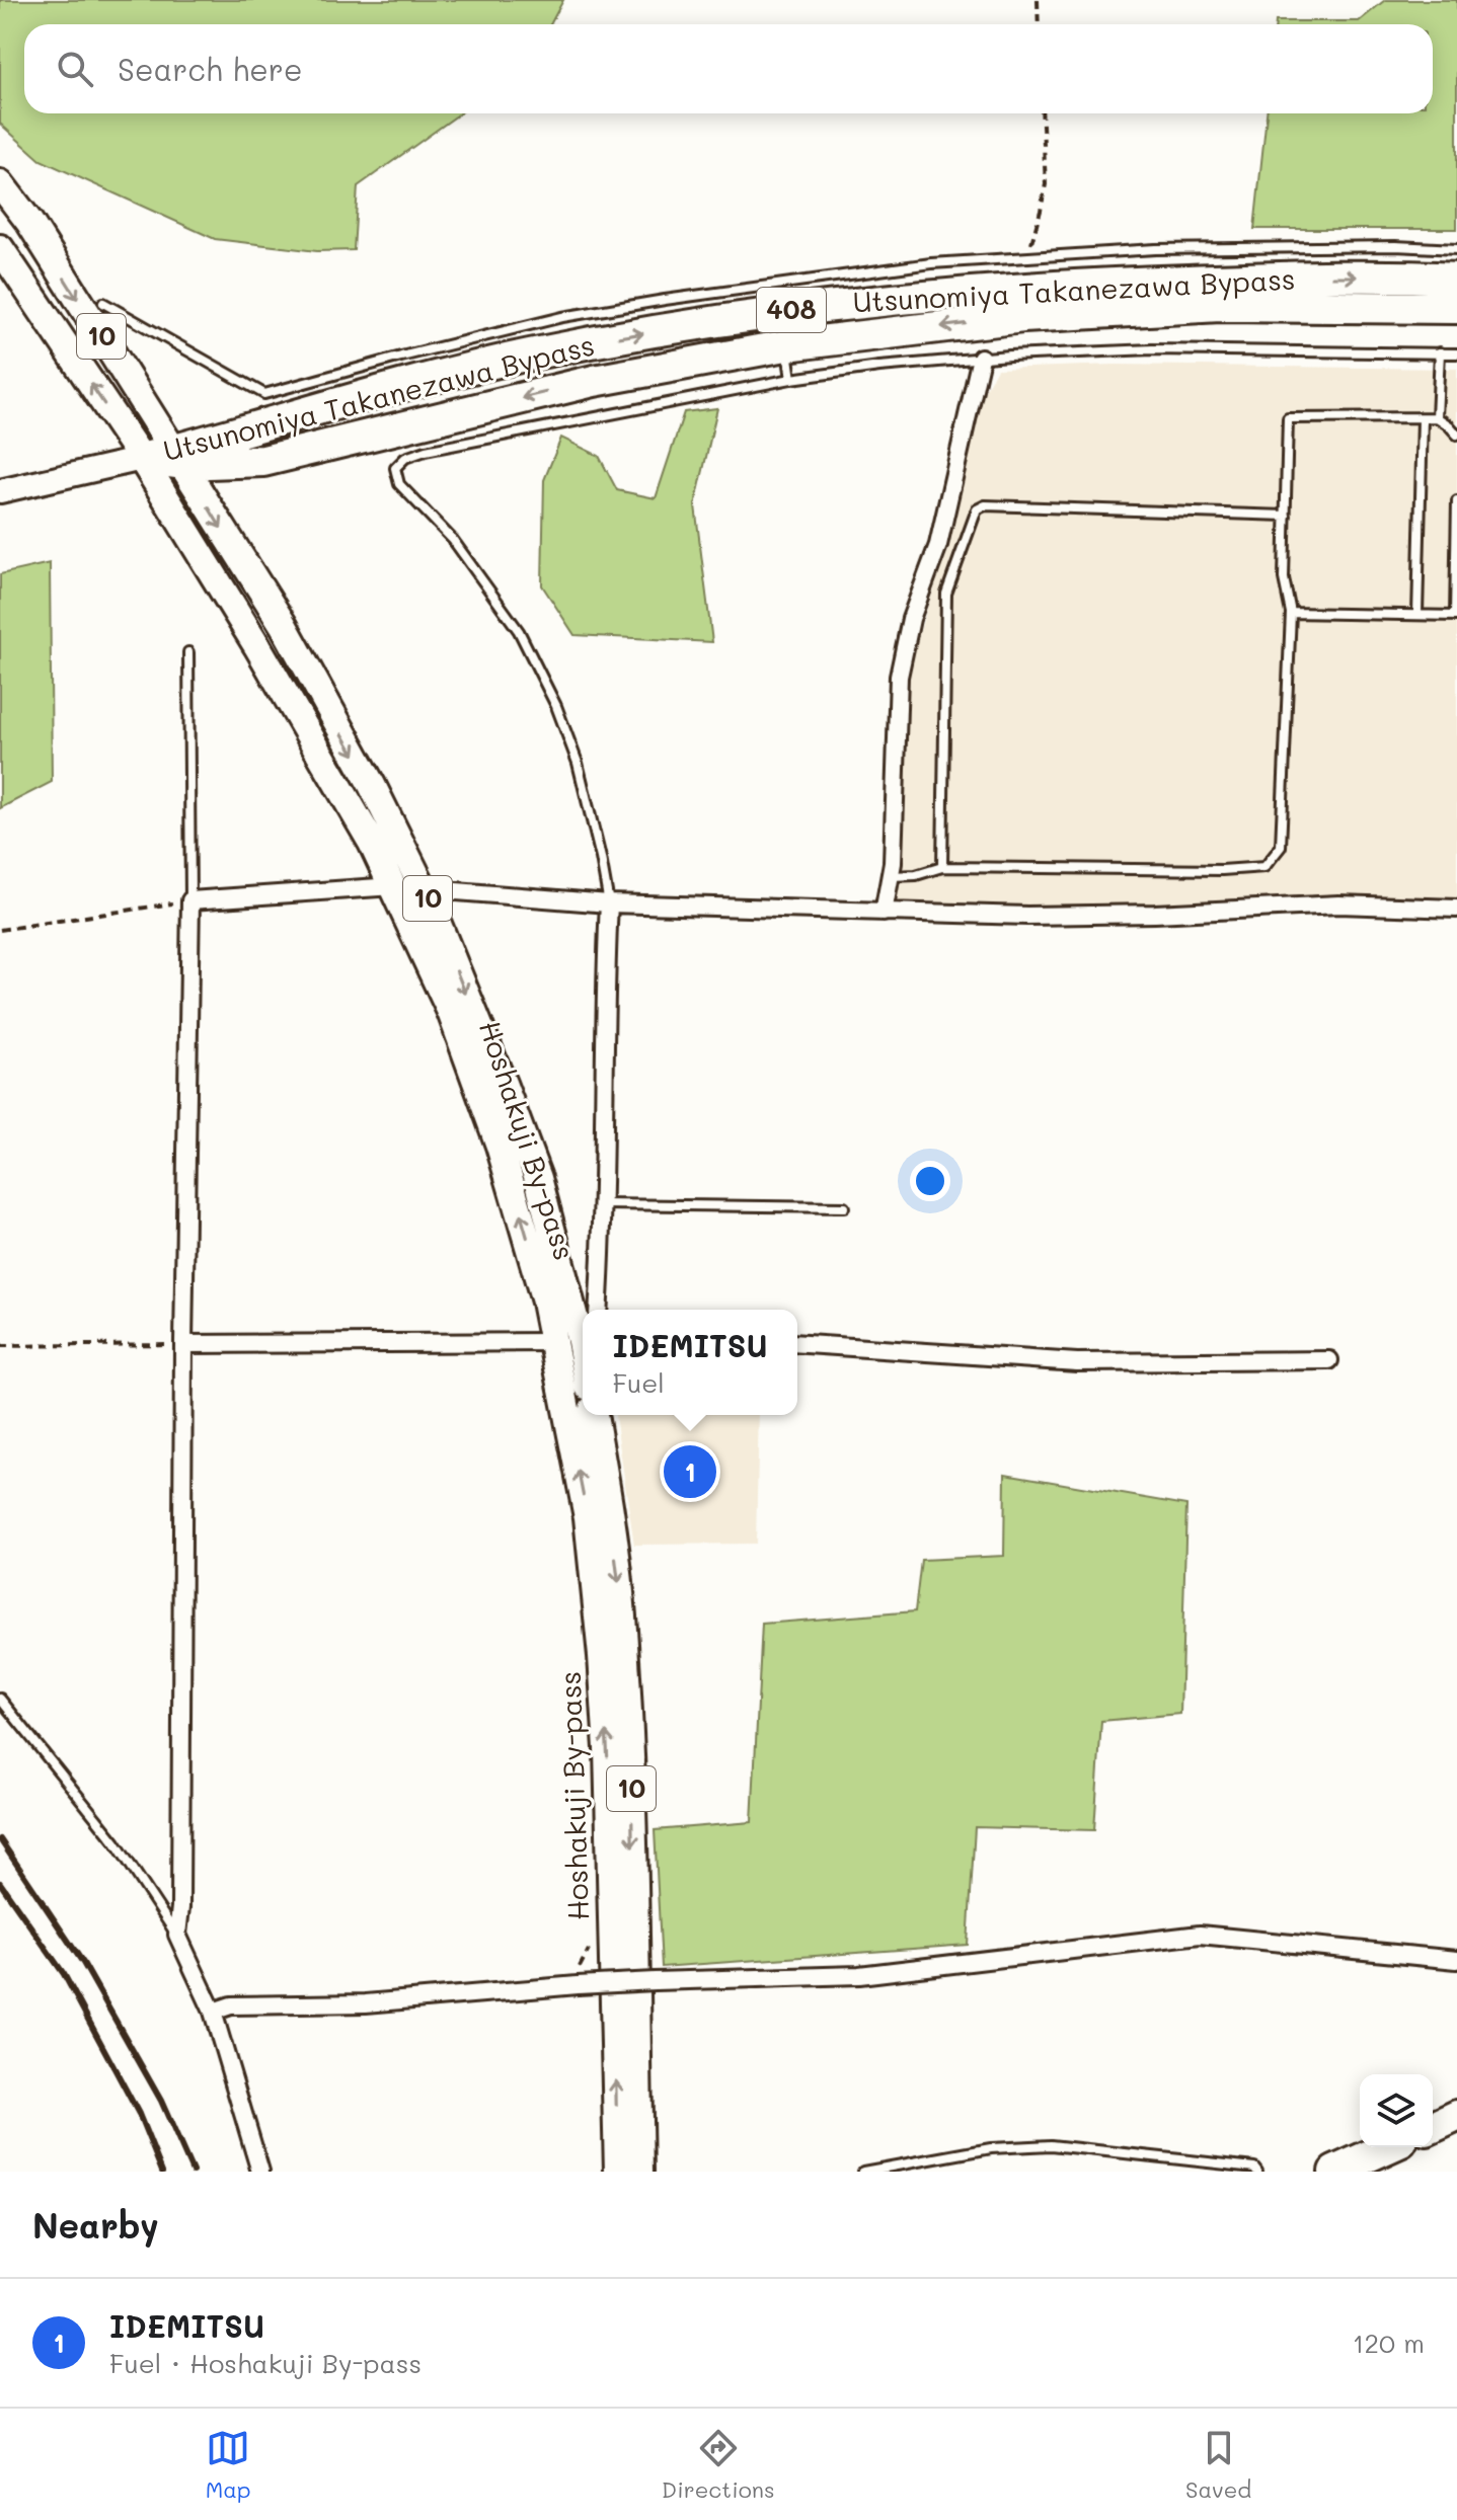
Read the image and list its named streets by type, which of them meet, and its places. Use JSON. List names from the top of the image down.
{
  "streets": {
    "highway": ["Utsunomiya Takanezawa Bypass", "408"],
    "main road": ["10", "Hoshakuji By-pass"]
  },
  "crossings": [
    ["Utsunomiya Takanezawa Bypass", "Hoshakuji By-pass"]
  ],
  "page": {
    "search": "Search here",
    "popup": ["IDEMITSU", "Fuel"],
    "pins": "1",
    "heading": "Nearby",
    "list": [
      {
        "mark": "1",
        "name": "IDEMITSU",
        "note": "Fuel · Hoshakuji By-pass",
        "value": "120 m"
      }
    ],
    "nav": ["Map", "Directions", "Saved"]
  }
}
